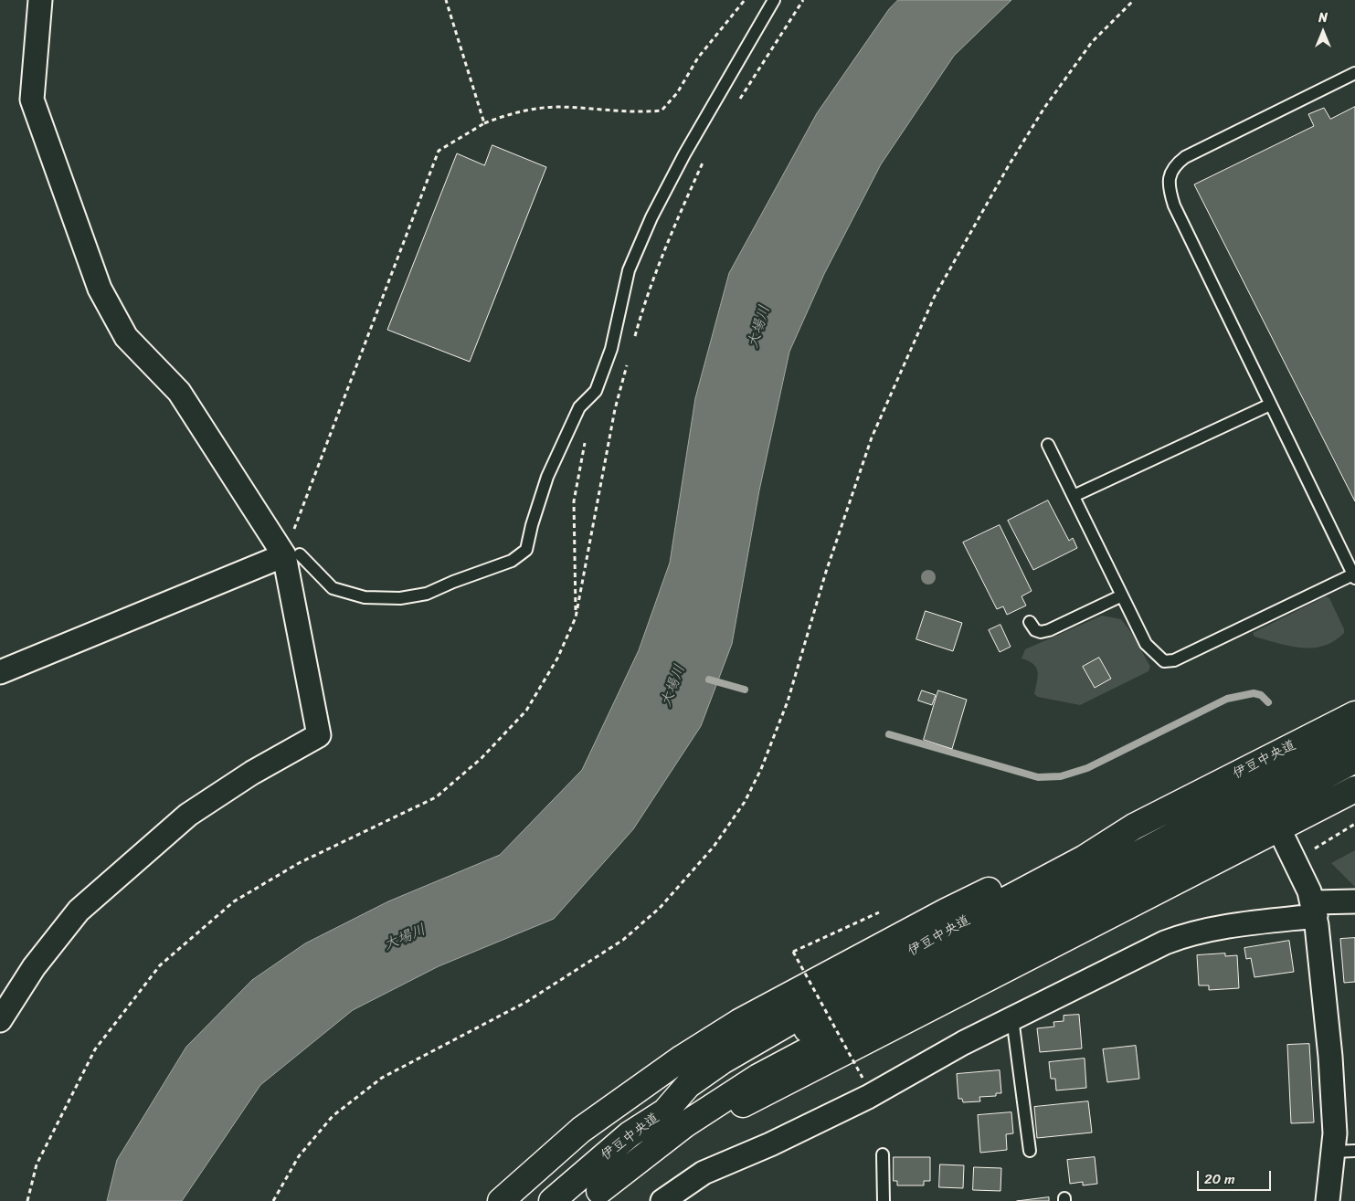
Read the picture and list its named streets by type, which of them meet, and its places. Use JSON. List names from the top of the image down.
{
  "streets": {
    "highway": ["伊豆中央道"]
  },
  "water": ["大場川"],
  "scale_bar": "20 m",
  "north": "top"
}
